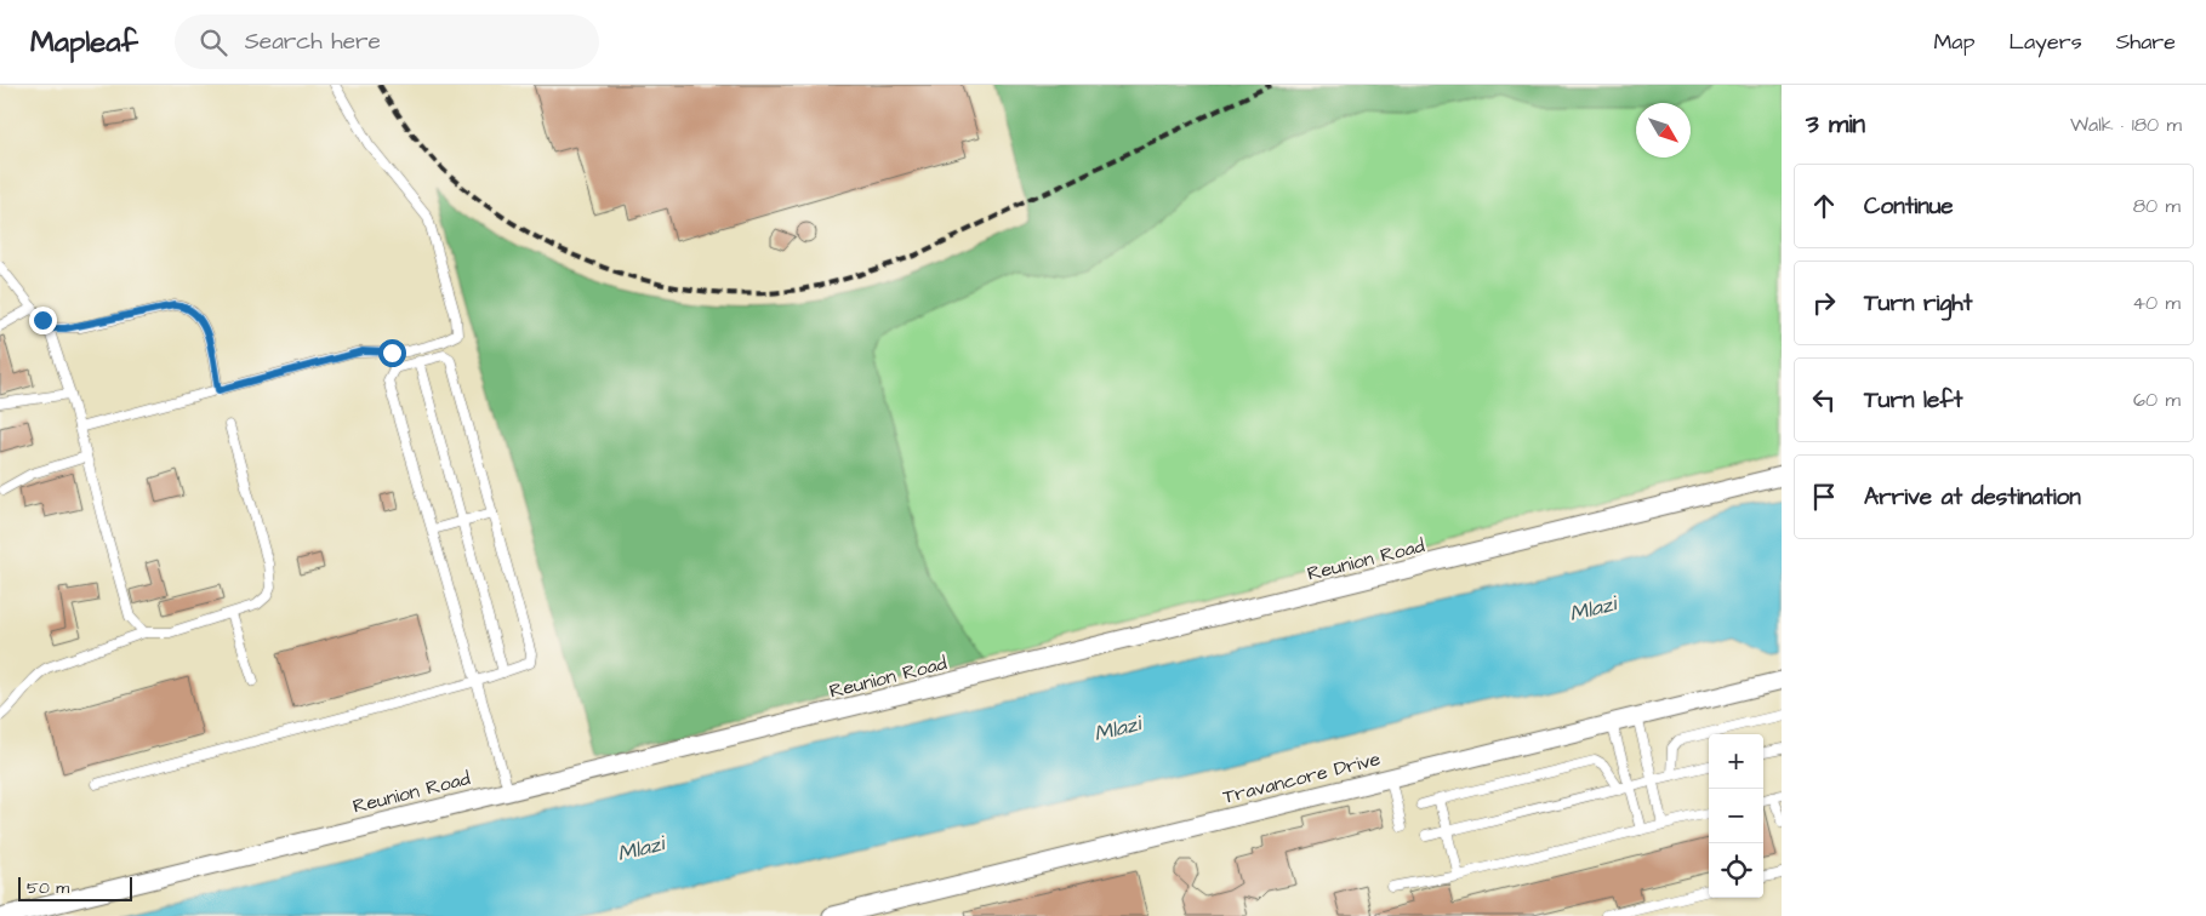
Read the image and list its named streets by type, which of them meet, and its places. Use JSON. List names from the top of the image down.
{
  "streets": {
    "street": ["Reunion Road", "Travancore Drive"]
  },
  "water": ["Mlazi"],
  "scale_bar": "50 m",
  "north": "bottom right",
  "page": {
    "header": "Mapleaf",
    "search": "Search here",
    "nav": ["Map", "Layers", "Share"],
    "heading": ["3 min", "Walk · 180 m"],
    "list": [
      ["Continue", "80 m"],
      ["Turn right", "40 m"],
      ["Turn left", "60 m"],
      "Arrive at destination"
    ],
    "map_buttons": ["+", "−"],
    "scale": "50 m"
  }
}
